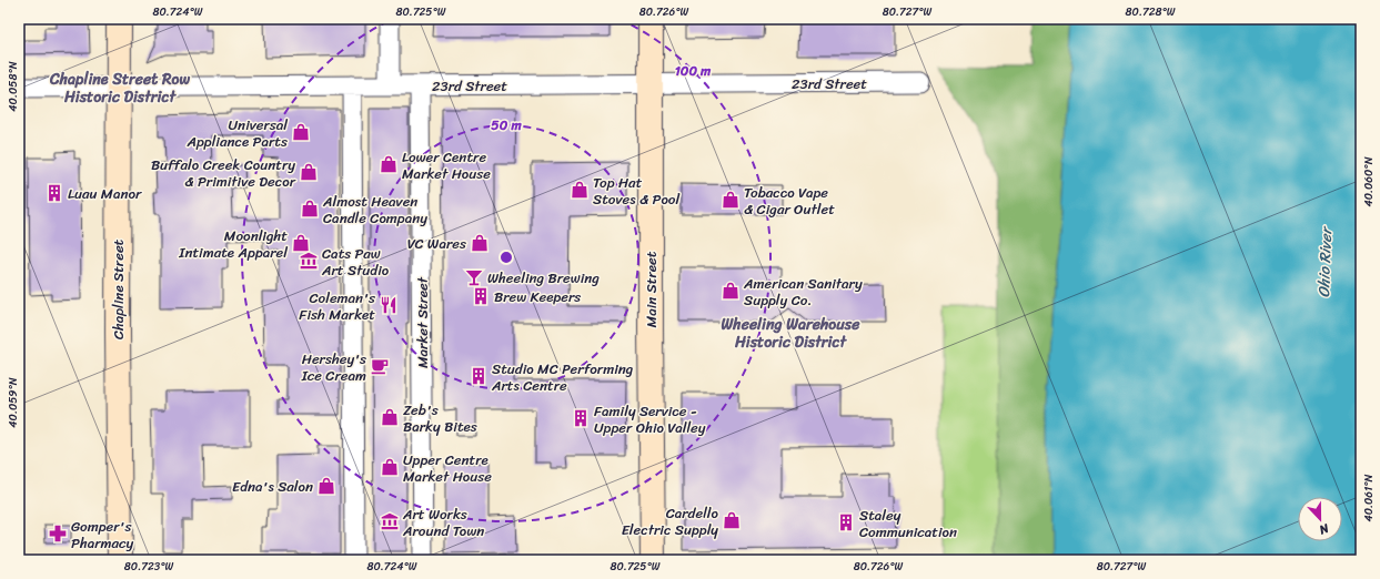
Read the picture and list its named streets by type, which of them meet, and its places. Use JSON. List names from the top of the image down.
{
  "streets": {
    "main road": ["Chapline Street", "Main Street"],
    "street": ["23rd Street", "Market Street"]
  },
  "crossings": [
    ["23rd Street", "Chapline Street"],
    ["23rd Street", "Main Street"],
    ["23rd Street", "Market Street"]
  ],
  "districts": ["Chapline Street Row Historic District", "Wheeling Warehouse Historic District"],
  "water": ["Ohio River"],
  "places": {
    "shop": [
      "Universal Appliance Parts",
      "Lower Centre Market House",
      "Buffalo Creek Country & Primitive Decor",
      "Top Hat Stoves & Pool",
      "Tobacco Vape & Cigar Outlet",
      "Almost Heaven Candle Company",
      "Moonlight Intimate Apparel",
      "VC Wares",
      "American Sanitary Supply Co.",
      "Zeb's Barky Bites",
      "Upper Centre Market House",
      "Edna's Salon",
      "Cardello Electric Supply"
    ],
    "building": [
      "Luau Manor",
      "Brew Keepers",
      "Studio MC Performing Arts Centre",
      "Family Service - Upper Ohio Valley",
      "Staley Communication"
    ],
    "museum": ["Cats Paw Art Studio", "Art Works Around Town"],
    "bar": ["Wheeling Brewing"],
    "restaurant": ["Coleman's Fish Market"],
    "cafe": ["Hershey's Ice Cream"],
    "pharmacy": ["Gomper's Pharmacy"]
  },
  "north": "bottom",
  "coordinates": [
    "80.724°W",
    "80.725°W",
    "80.726°W",
    "80.727°W",
    "80.728°W",
    "40.058°N",
    "40.060°N",
    "40.059°N",
    "40.061°N",
    "80.723°W"
  ],
  "rings": ["100 m", "50 m"]
}
